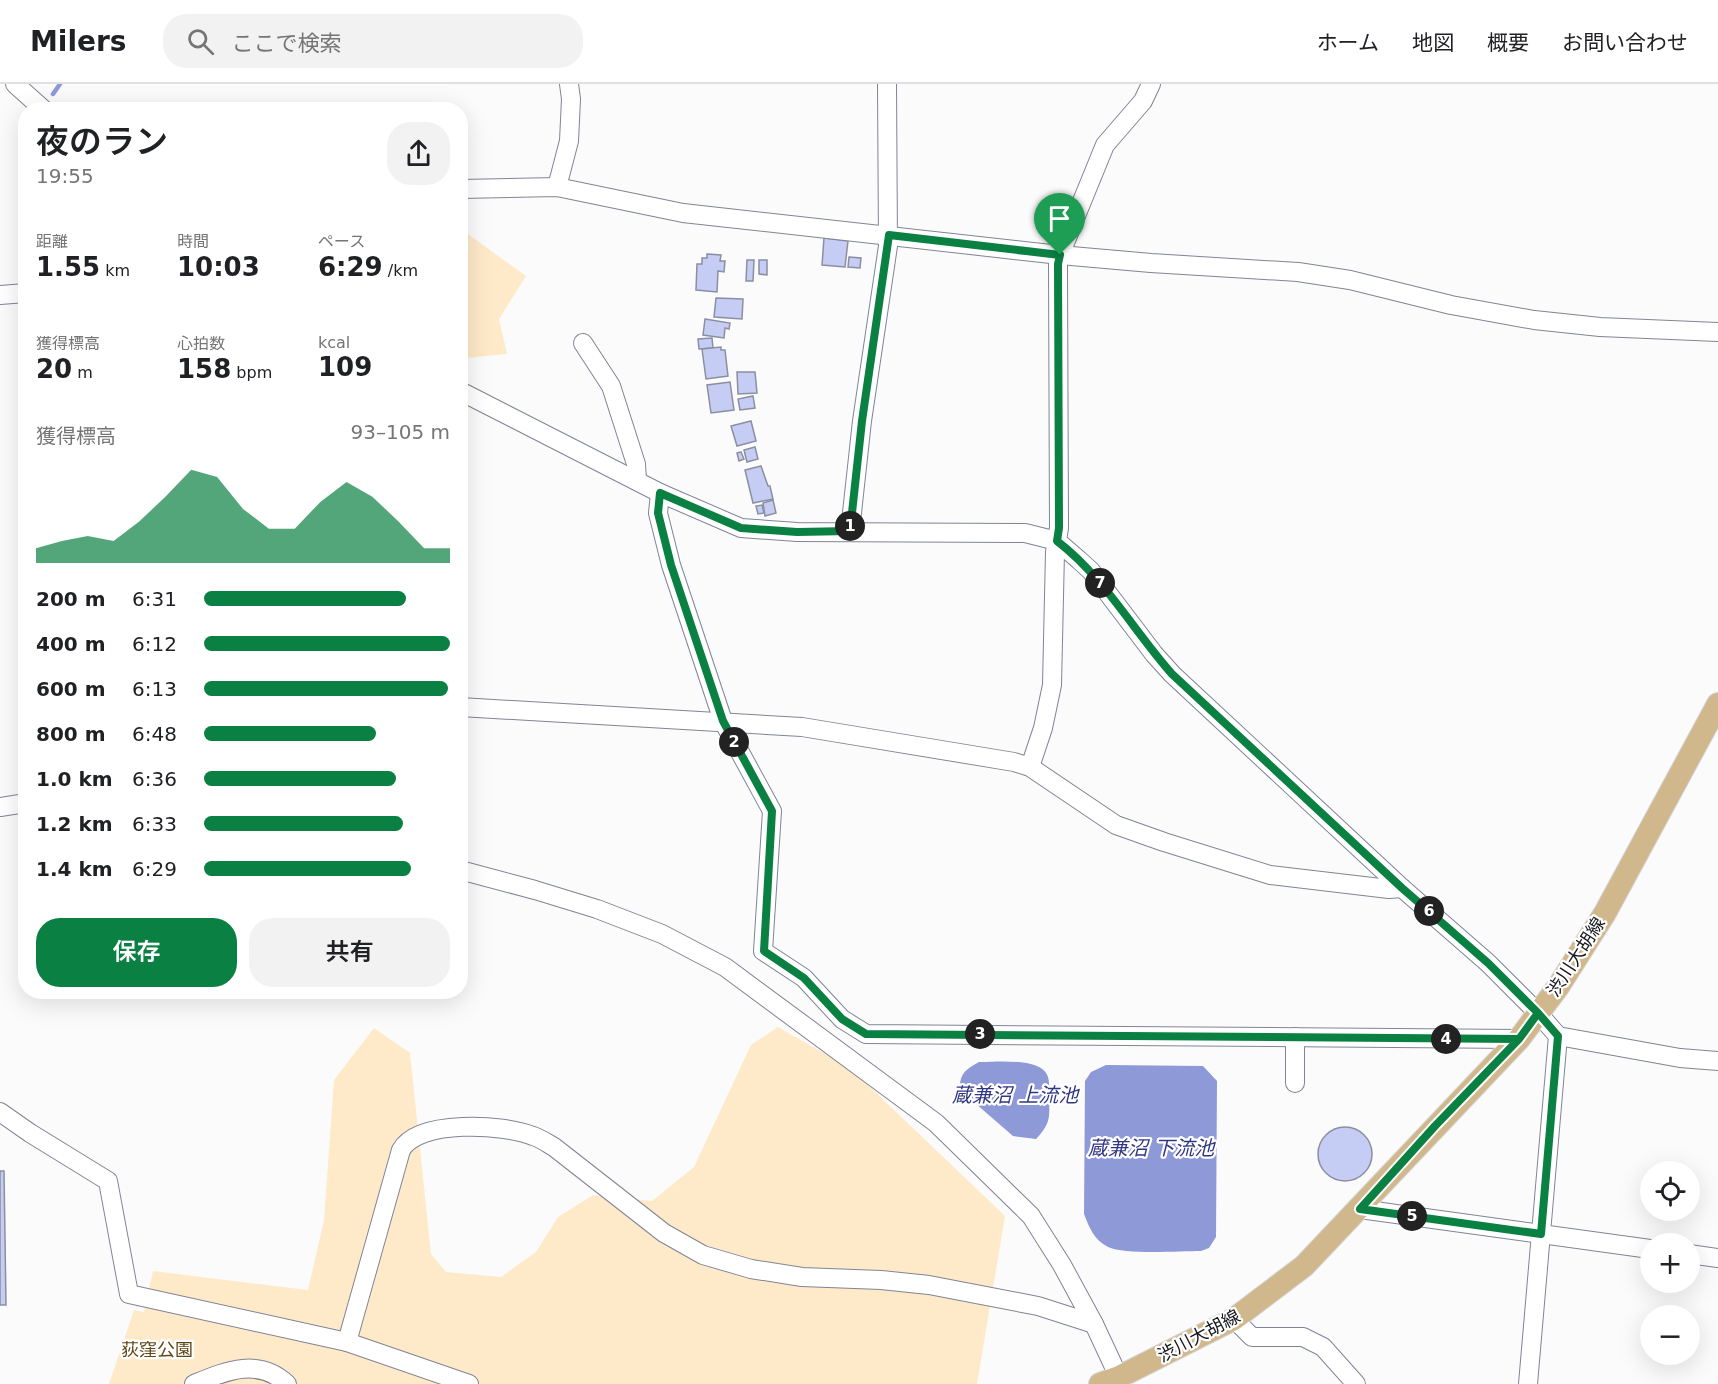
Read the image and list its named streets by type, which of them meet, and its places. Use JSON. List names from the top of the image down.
{
  "streets": {
    "main road": ["渋川大胡線"]
  },
  "water": ["蔵兼沼 上流池", "蔵兼沼 下流池"],
  "parks": ["荻窪公園"],
  "page": {
    "header": "Milers",
    "search": "ここで検索",
    "nav": [
      "ホーム",
      "地図",
      "概要",
      "お問い合わせ"
    ],
    "heading": ["夜のラン", "19:55"],
    "stats": [
      ["距離", "1.55 km"],
      ["時間", "10:03"],
      ["ペース", "6:29 /km"],
      ["獲得標高", "20 m"],
      ["心拍数", "158 bpm"],
      ["kcal", "109"]
    ],
    "chart": ["獲得標高", "93–105 m"],
    "pins": [
      "1",
      "7",
      "2",
      "6",
      "3",
      "4",
      "5"
    ],
    "list": [
      {
        "name": "200 m",
        "note": "6:31"
      },
      {
        "name": "400 m",
        "note": "6:12"
      },
      {
        "name": "600 m",
        "note": "6:13"
      },
      {
        "name": "800 m",
        "note": "6:48"
      },
      {
        "name": "1.0 km",
        "note": "6:36"
      },
      {
        "name": "1.2 km",
        "note": "6:33"
      },
      {
        "name": "1.4 km",
        "note": "6:29"
      }
    ],
    "buttons": ["保存", "共有"],
    "map_buttons": ["+", "−"]
  }
}
